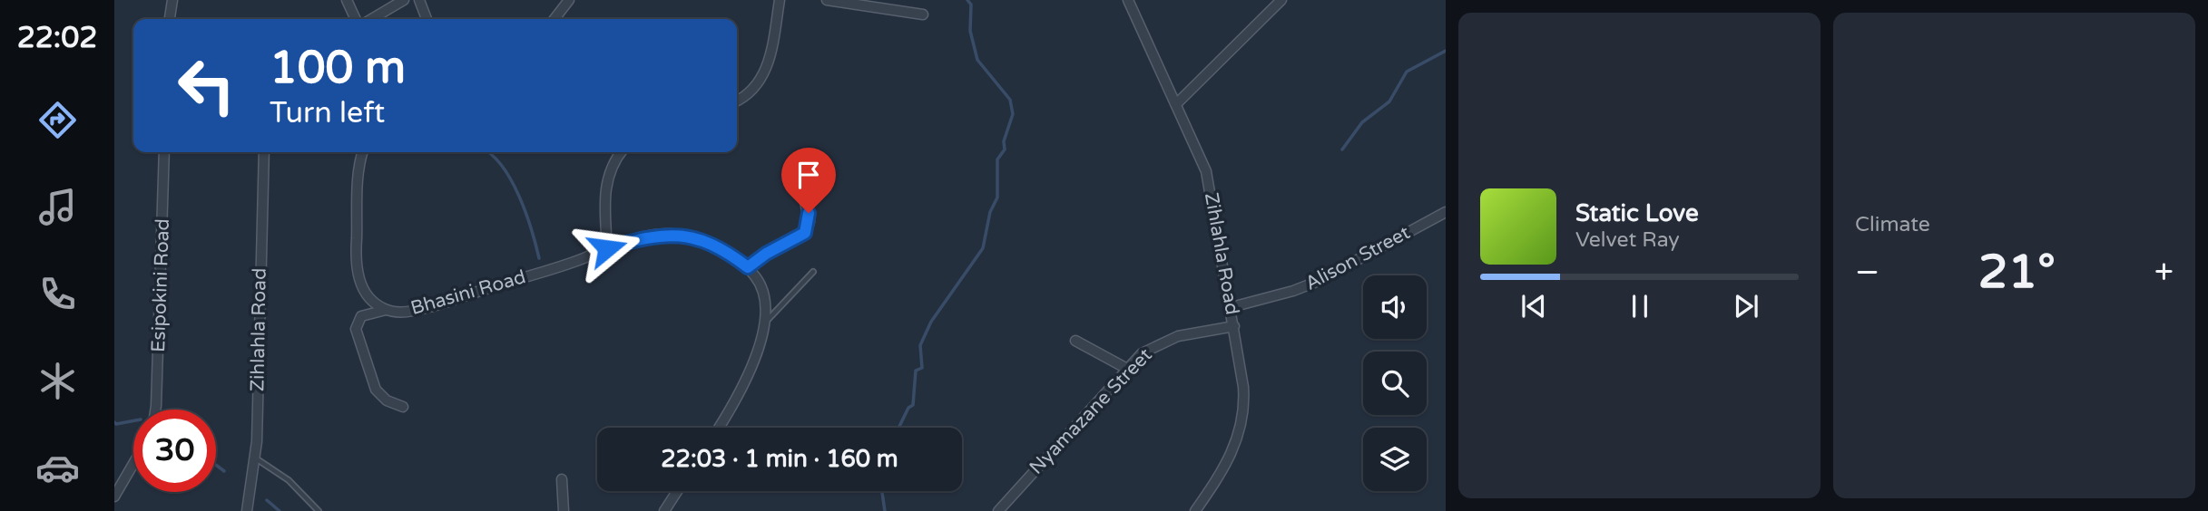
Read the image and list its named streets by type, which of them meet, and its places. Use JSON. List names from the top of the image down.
{
  "streets": {
    "street": [
      "Zihlahla Road",
      "Alison Street",
      "Esipokini Road",
      "Bhasini Road",
      "Nyamazane Street"
    ]
  },
  "crossings": [
    ["Zihlahla Road", "Alison Street"],
    ["Zihlahla Road", "Nyamazane Street"]
  ],
  "page": {
    "tabs": "22:02",
    "tile": "Climate",
    "turn": ["100 m", "Turn left"],
    "song": ["Static Love", "Velvet Ray"],
    "heat": ["−", "21°", "+"],
    "limit": "30",
    "trip": "22:03 · 1 min · 160 m"
  }
}
